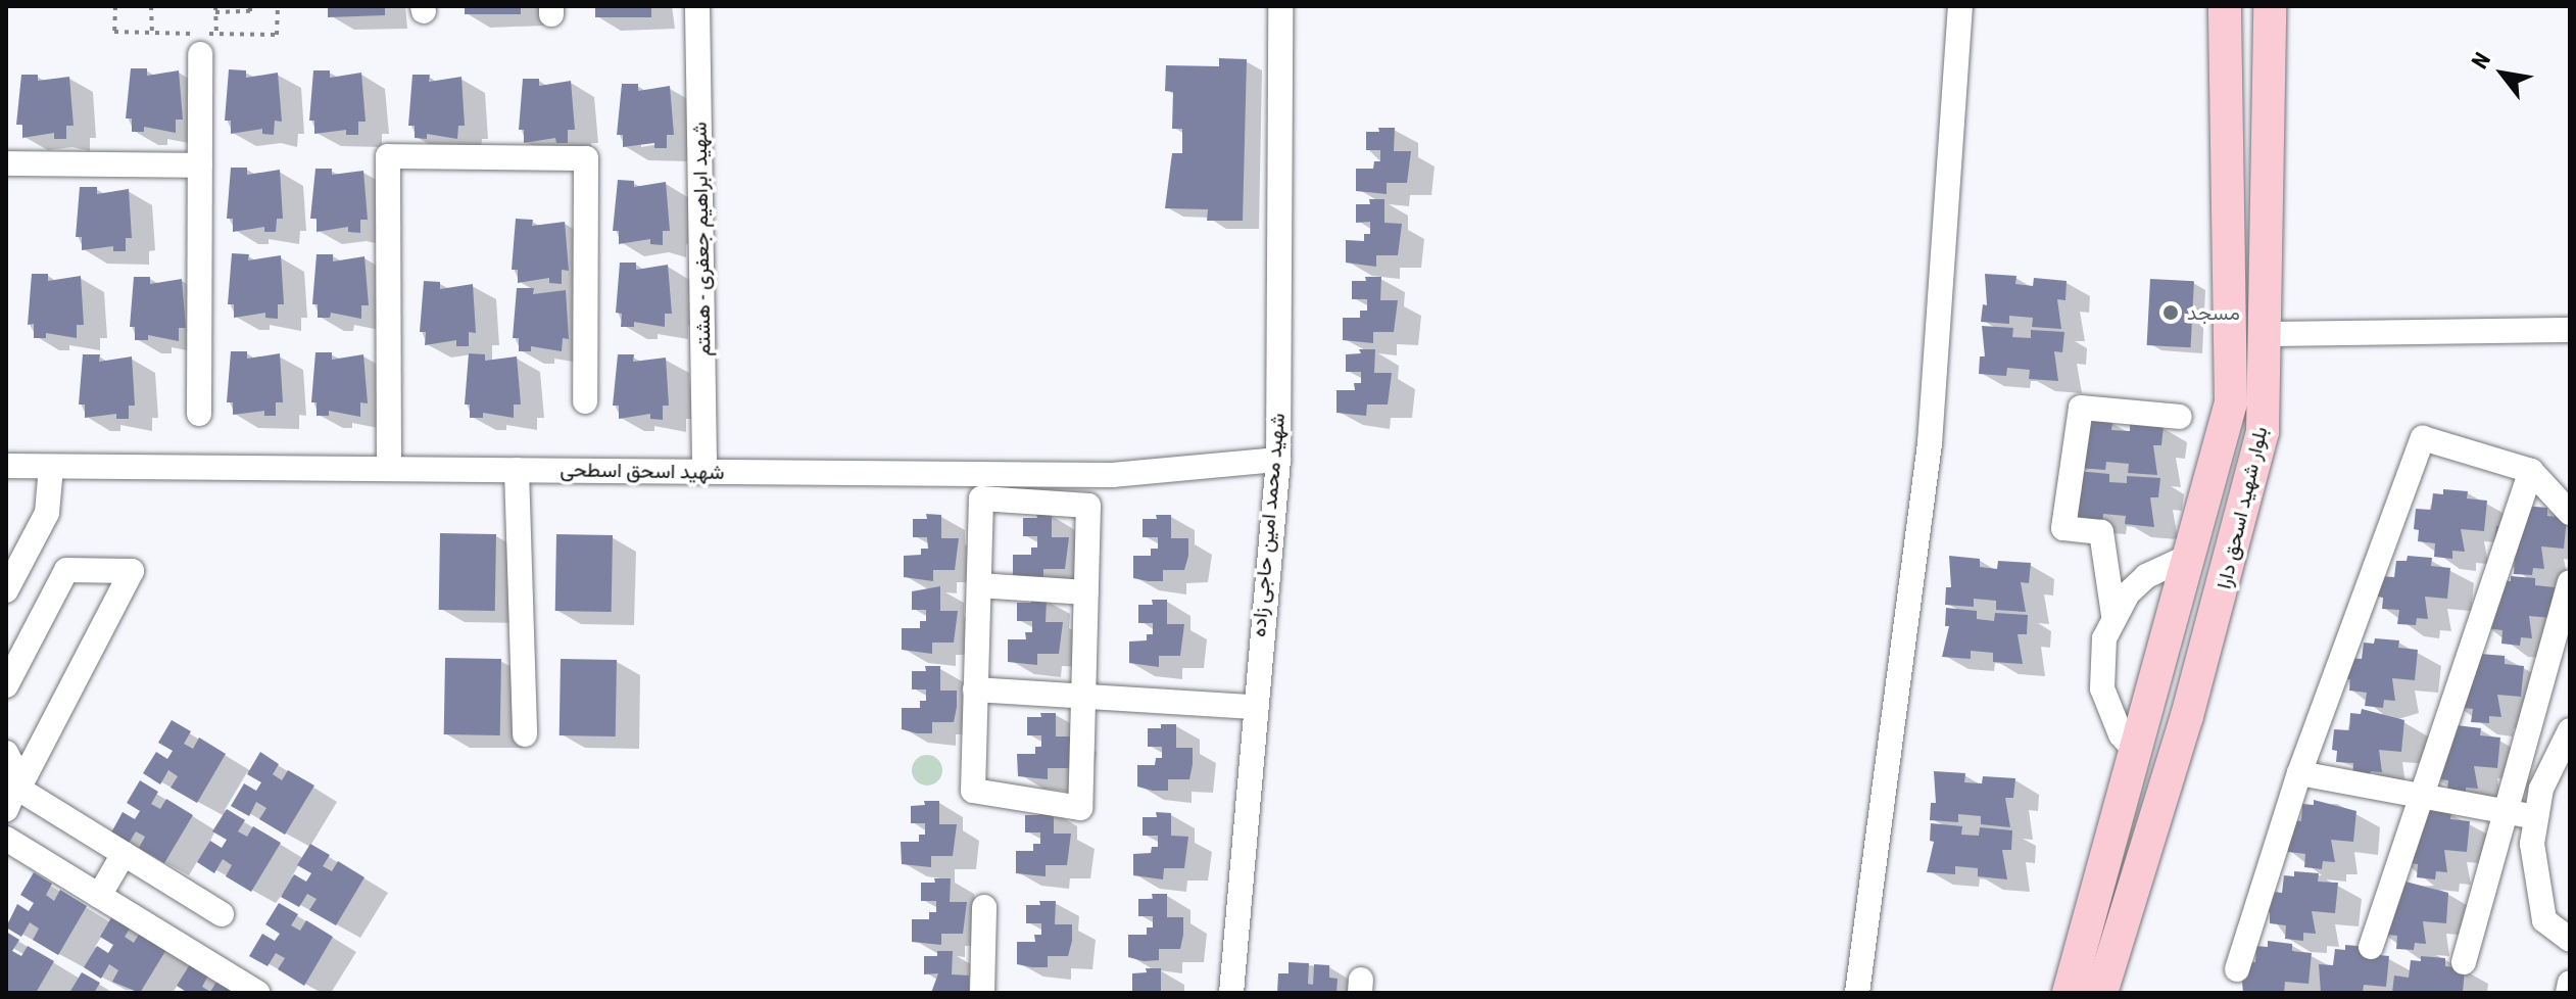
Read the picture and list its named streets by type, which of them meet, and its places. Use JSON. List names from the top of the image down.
{
  "streets": {
    "main road": ["بلوار شهید اسحق دارا"],
    "street": ["شهید ابراهیم جعفری - هشتم", "شهید اسحق اسطحی", "شهید محمد امین حاجی زاده"]
  },
  "crossings": [
    ["شهید ابراهیم جعفری - هشتم", "شهید اسحق اسطحی"],
    ["شهید اسحق اسطحی", "شهید محمد امین حاجی زاده"]
  ],
  "places": ["مسجد"],
  "north": "top left"
}
